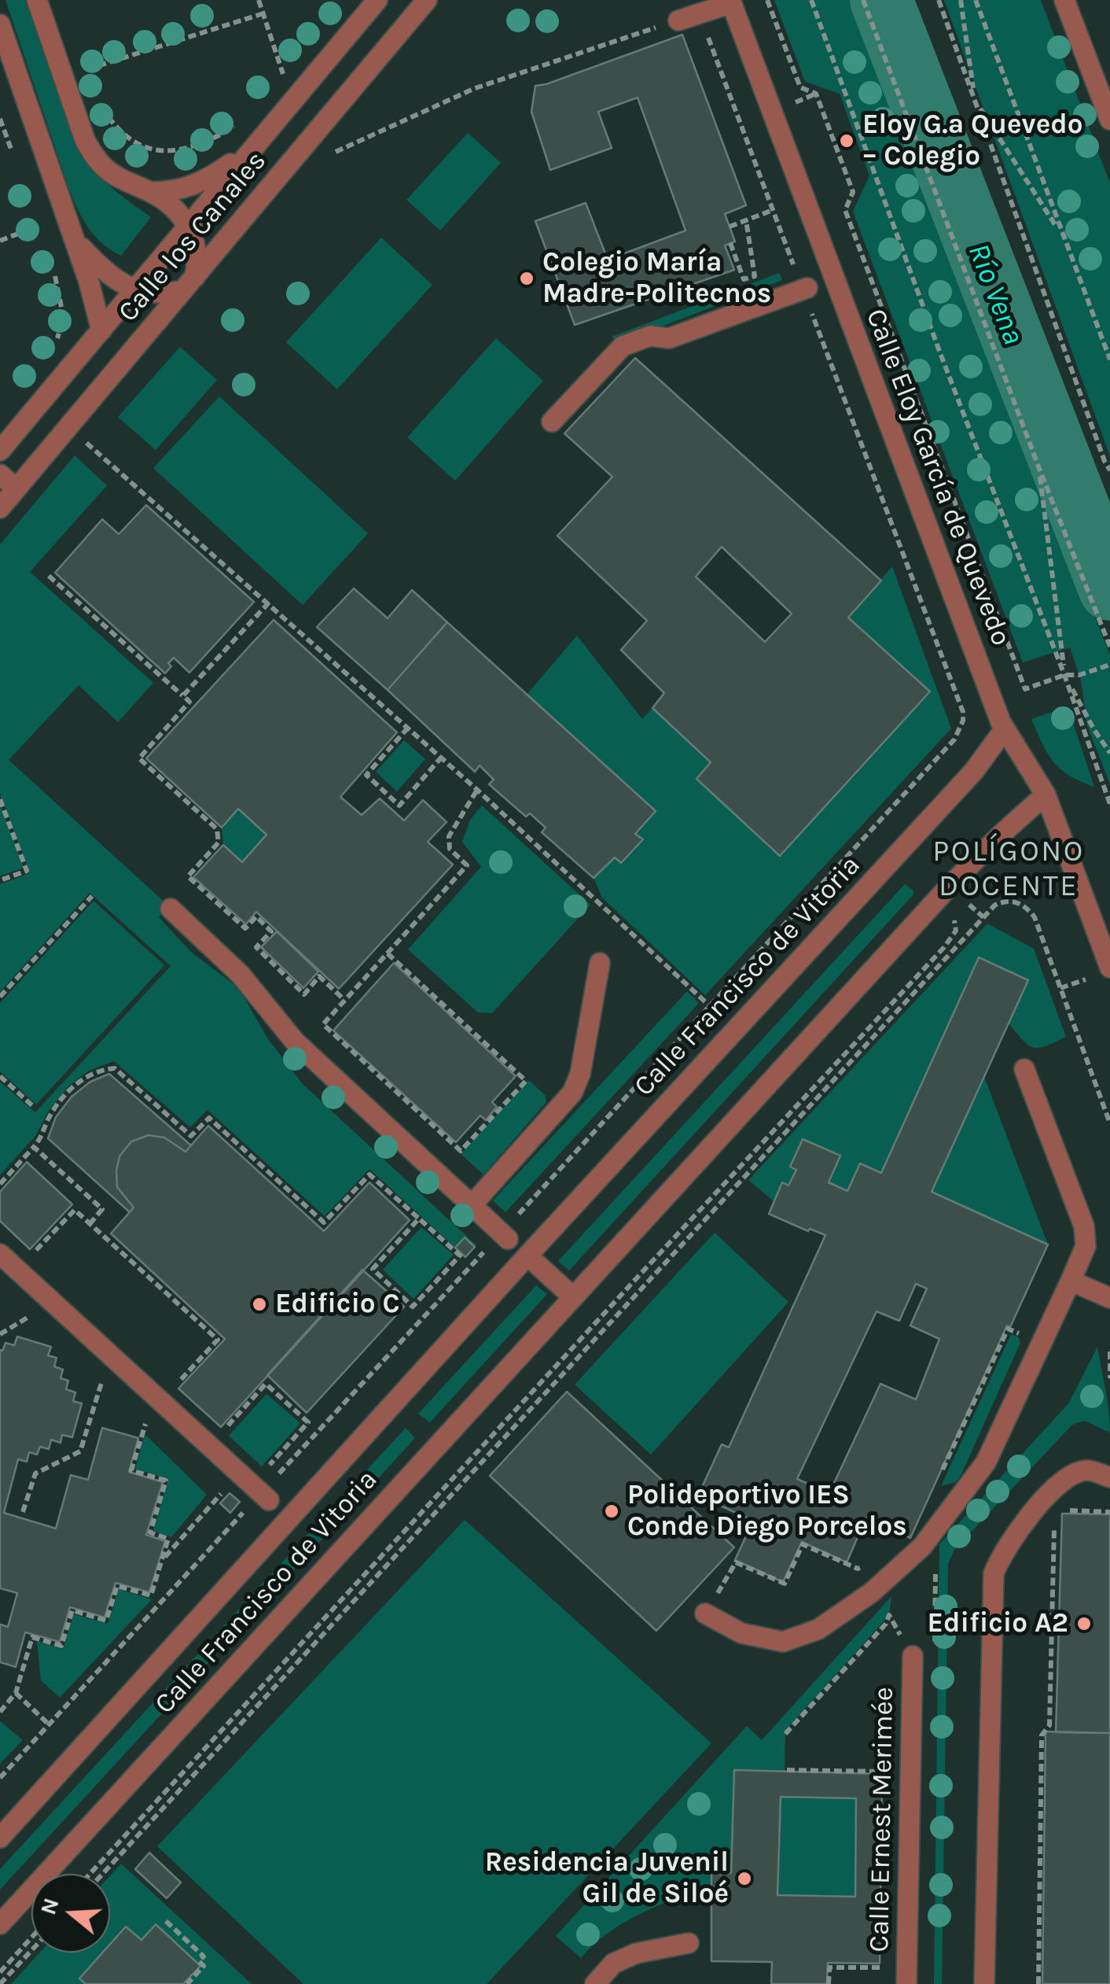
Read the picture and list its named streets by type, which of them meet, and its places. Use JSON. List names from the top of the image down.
{
  "streets": {
    "street": [
      "Calle los Canales",
      "Calle Eloy García de Quevedo",
      "Calle Francisco de Vitoria",
      "Calle Ernest Merimée"
    ]
  },
  "crossings": [
    ["Calle Eloy García de Quevedo", "Calle Francisco de Vitoria"]
  ],
  "districts": ["POLÍGONO DOCENTE"],
  "water": ["Río Vena"],
  "places": [
    "Eloy G.ª Quevedo – Colegio",
    "Colegio María Madre-Politecnos",
    "Edificio C",
    "Polideportivo IES Conde Diego Porcelos",
    "Edificio A2",
    "Residencia Juvenil Gil de Siloé"
  ],
  "north": "left"
}
